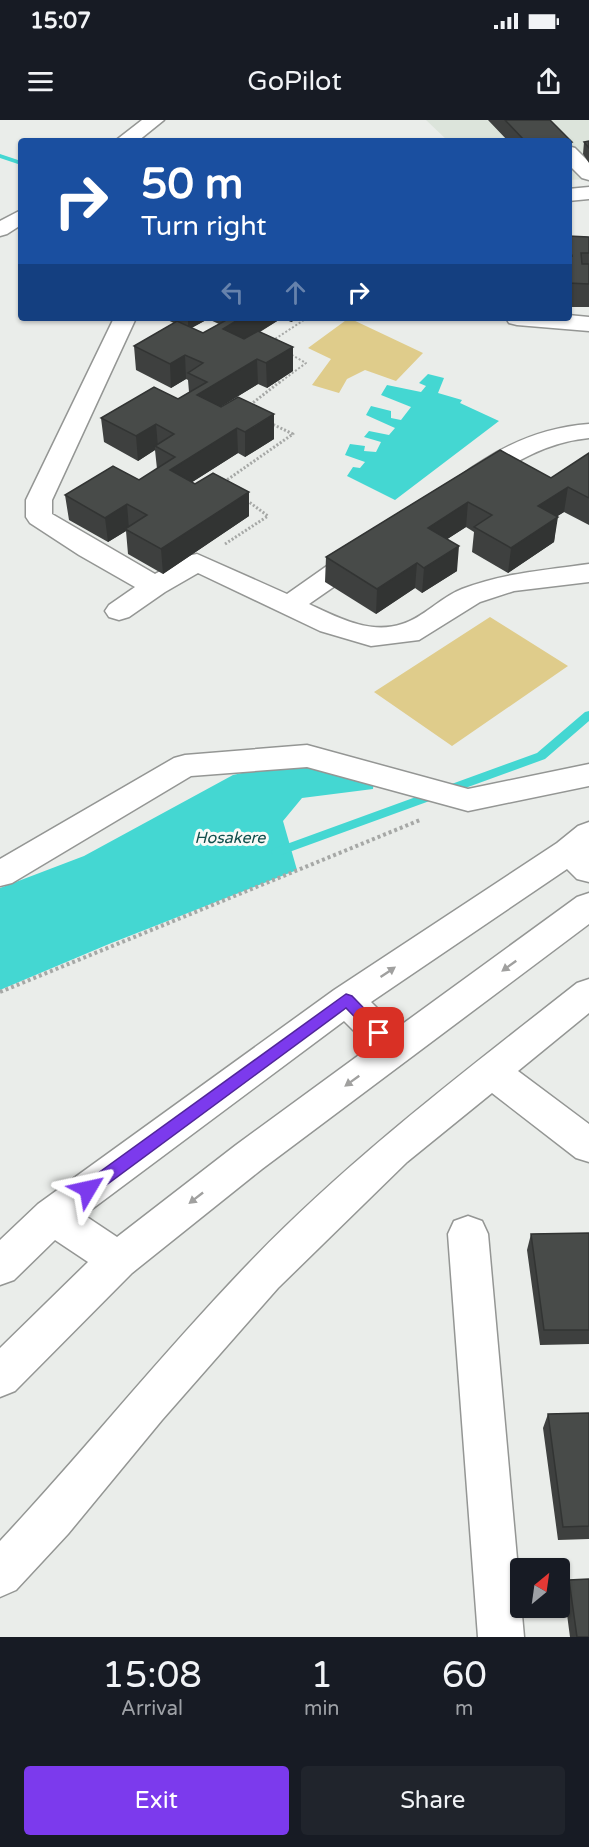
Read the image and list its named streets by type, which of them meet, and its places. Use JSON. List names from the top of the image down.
{
  "water": ["Hosakere"],
  "north": "top right",
  "page": {
    "status": "15:07",
    "header": "GoPilot",
    "turn": ["50 m", "Turn right"],
    "eta": [
      "15:08",
      "Arrival",
      "1",
      "min",
      "60",
      "m"
    ],
    "buttons": ["Exit", "Share"]
  }
}
